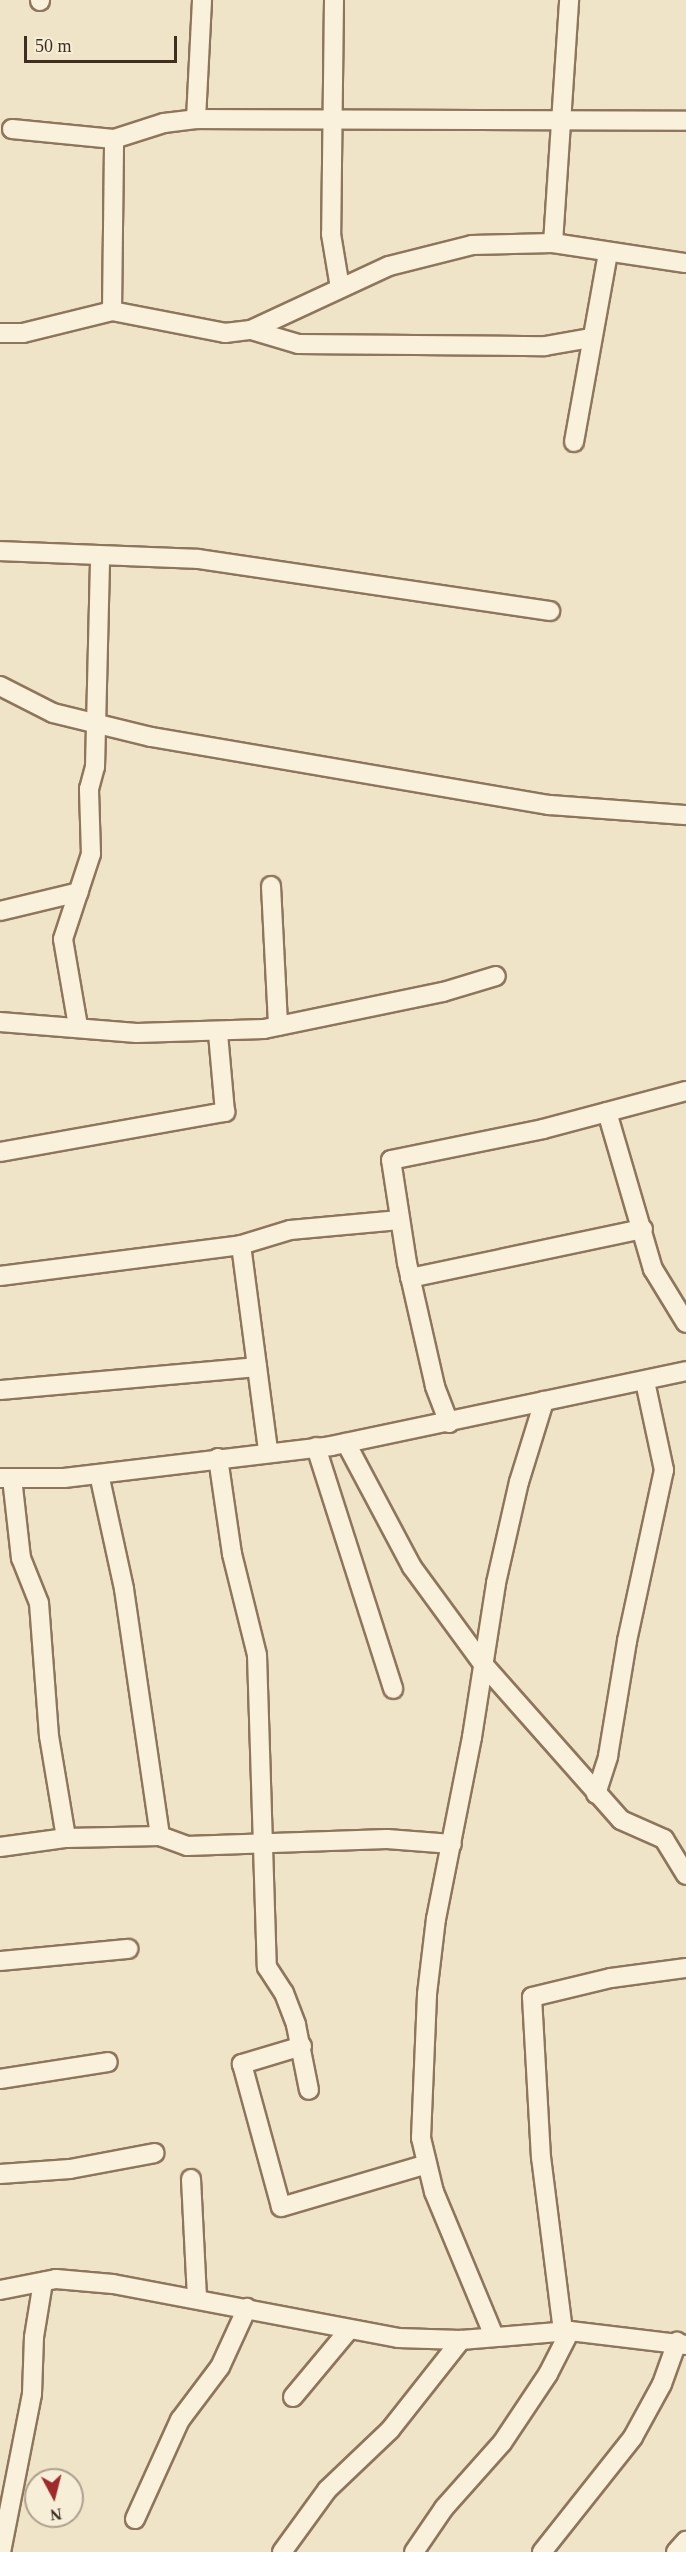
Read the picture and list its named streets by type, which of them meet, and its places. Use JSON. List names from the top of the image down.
{
  "scale_bar": "50 m",
  "north": "bottom"
}
